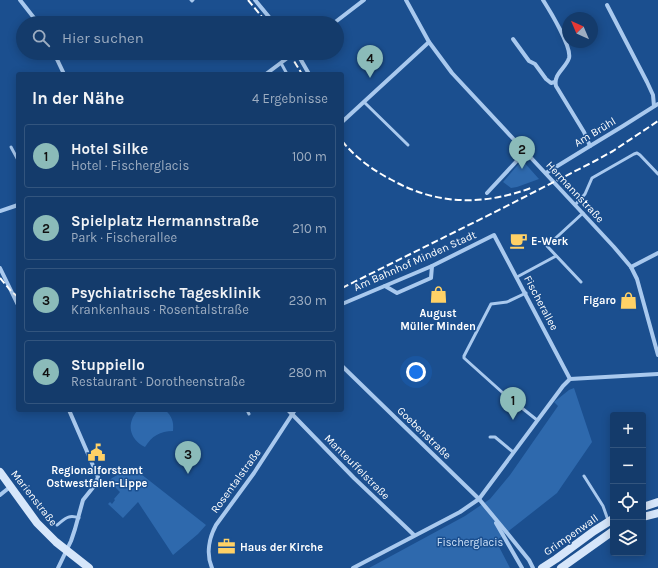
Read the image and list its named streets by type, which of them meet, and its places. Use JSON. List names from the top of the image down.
{
  "streets": {
    "street": [
      "Am Brühl",
      "Hermannstraße",
      "Am Bahnhof Minden Stadt",
      "Fischerallee",
      "Goebenstraße",
      "Manteuffelstraße",
      "Rosentalstraße",
      "Marienstraße",
      "Grimpenwall"
    ]
  },
  "crossings": [
    ["Am Brühl", "Hermannstraße"],
    ["Am Bahnhof Minden Stadt", "Fischerallee"],
    ["Manteuffelstraße", "Rosentalstraße"]
  ],
  "parks": ["Fischerglacis"],
  "places": {
    "cafe": ["E-Werk"],
    "shop": ["August Müller Minden", "Figaro"],
    "public building": ["Regionalforstamt Ostwestfalen-Lippe"],
    "office": ["Haus der Kirche"]
  },
  "north": "top left",
  "page": {
    "search": "Hier suchen",
    "pins": [
      "4",
      "2",
      "1",
      "3"
    ],
    "heading": ["In der Nähe", "4 Ergebnisse"],
    "list": [
      {
        "mark": "1",
        "name": "Hotel Silke",
        "note": "Hotel · Fischerglacis",
        "value": "100 m"
      },
      {
        "mark": "2",
        "name": "Spielplatz Hermannstraße",
        "note": "Park · Fischerallee",
        "value": "210 m"
      },
      {
        "mark": "3",
        "name": "Psychiatrische Tagesklinik",
        "note": "Krankenhaus · Rosentalstraße",
        "value": "230 m"
      },
      {
        "mark": "4",
        "name": "Stuppiello",
        "note": "Restaurant · Dorotheenstraße",
        "value": "280 m"
      }
    ],
    "map_buttons": ["+", "−"]
  }
}
